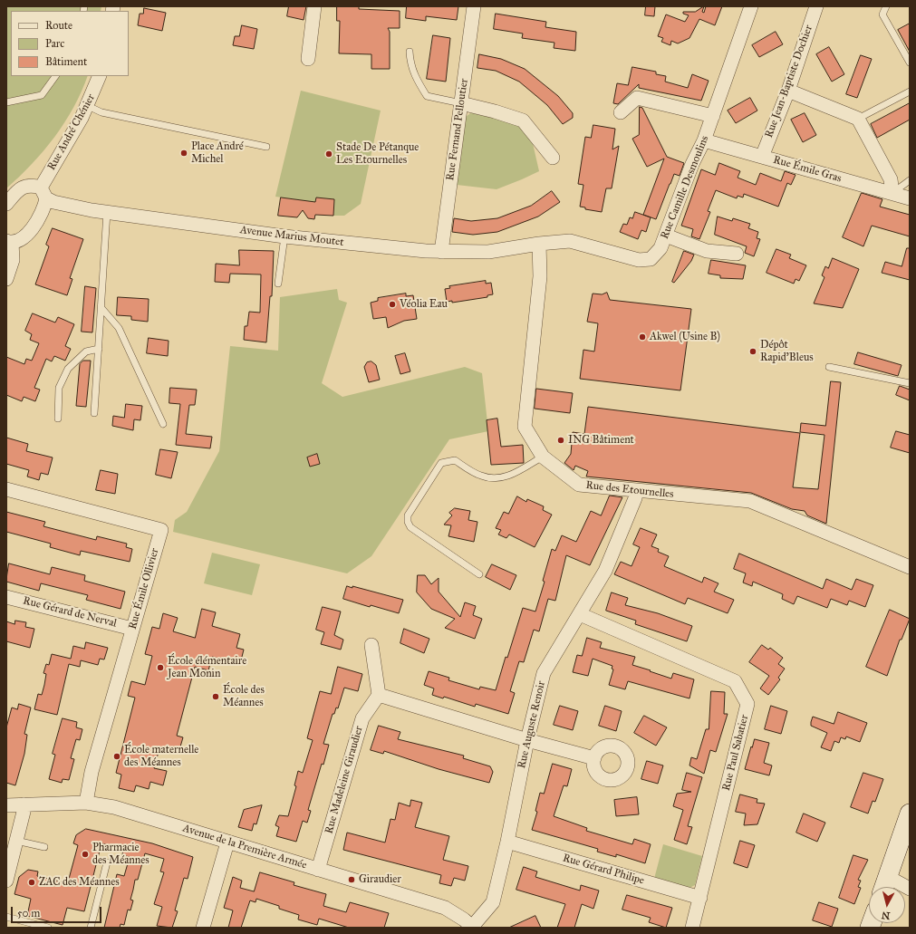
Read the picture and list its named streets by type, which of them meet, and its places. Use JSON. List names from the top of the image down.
{
  "streets": {
    "street": [
      "Rue Jean-Baptiste Dochier",
      "Rue Fernand Pelloutier",
      "Rue André Chénier",
      "Rue Émile Gras",
      "Rue Camille Desmoulins",
      "Avenue Marius Moutet",
      "Rue des Etournelles",
      "Rue Émile Ollivier",
      "Rue Gérard de Nerval",
      "Rue Auguste Renoir",
      "Rue Paul Sabatier",
      "Rue Madeleine Giraudier",
      "Avenue de la Première Armée",
      "Rue Gérard Philipe"
    ]
  },
  "crossings": [
    ["Rue Jean-Baptiste Dochier", "Rue Émile Gras"],
    ["Rue Fernand Pelloutier", "Avenue Marius Moutet"],
    ["Rue André Chénier", "Avenue Marius Moutet"],
    ["Rue Émile Gras", "Rue Camille Desmoulins"],
    ["Rue Camille Desmoulins", "Avenue Marius Moutet"],
    ["Rue Camille Desmoulins", "Rue des Etournelles"],
    ["Avenue Marius Moutet", "Rue des Etournelles"],
    ["Rue des Etournelles", "Rue Auguste Renoir"],
    ["Rue Émile Ollivier", "Rue Gérard de Nerval"],
    ["Rue Émile Ollivier", "Avenue de la Première Armée"],
    ["Rue Auguste Renoir", "Rue Paul Sabatier"],
    ["Rue Auguste Renoir", "Avenue de la Première Armée"],
    ["Rue Auguste Renoir", "Rue Gérard Philipe"],
    ["Rue Paul Sabatier", "Rue Gérard Philipe"],
    ["Rue Madeleine Giraudier", "Avenue de la Première Armée"]
  ],
  "places": [
    "Place André Michel",
    "Stade De Pétanque Les Etournelles",
    "Véolia Eau",
    "Akwel (Usine B)",
    "Dépôt Rapid'Bleus",
    "ING Bâtiment",
    "École élémentaire Jean Monin",
    "École des Méannes",
    "École maternelle des Méannes",
    "Pharmacie des Méannes",
    "Giraudier",
    "ZAC des Méannes"
  ],
  "legend": ["Route", "Parc", "Bâtiment"],
  "scale_bar": "50 m",
  "north": "bottom"
}
